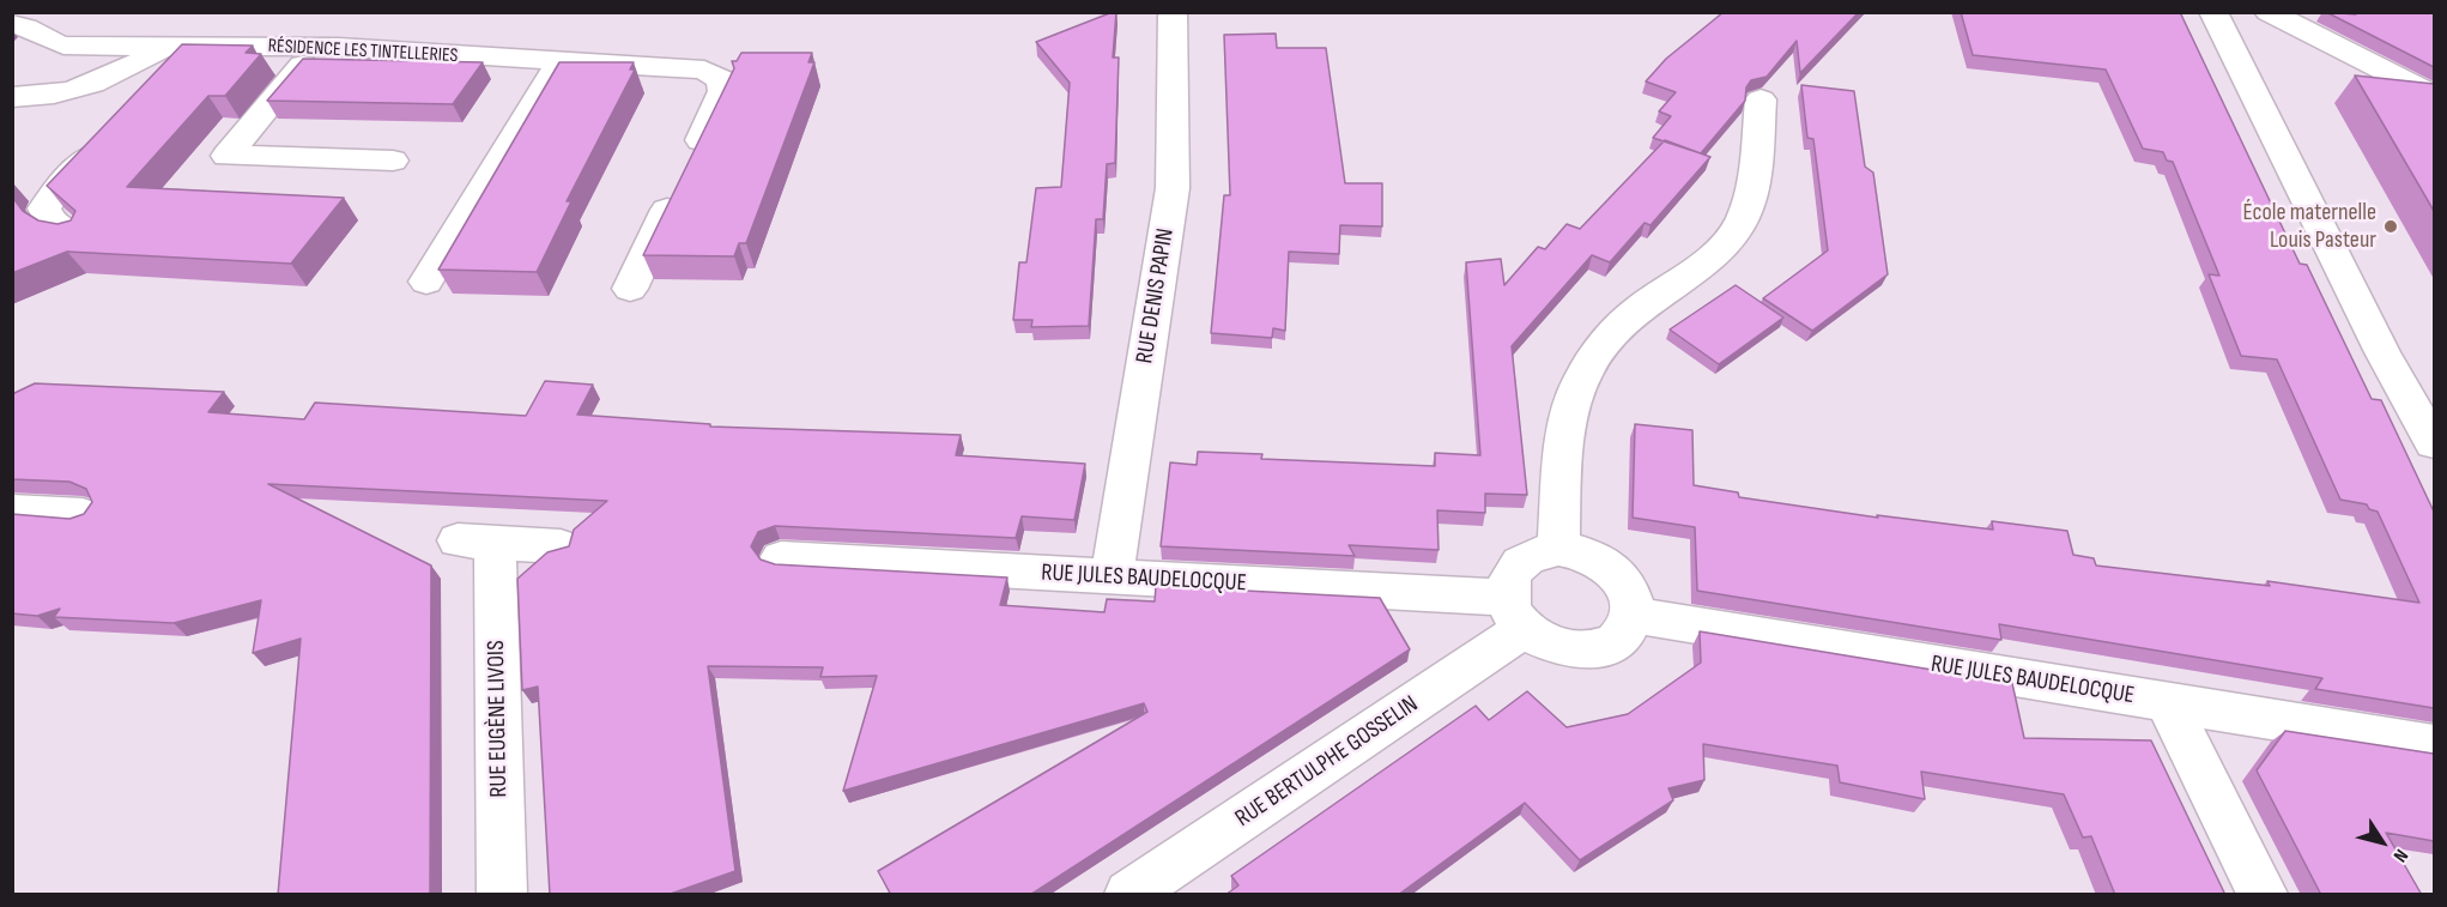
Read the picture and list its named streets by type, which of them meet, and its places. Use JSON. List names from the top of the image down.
{
  "streets": {
    "street": [
      "RÉSIDENCE LES TINTELLERIES",
      "RUE DENIS PAPIN",
      "RUE JULES BAUDELOCQUE",
      "RUE EUGÈNE LIVOIS",
      "RUE BERTULPHE GOSSELIN"
    ]
  },
  "crossings": [
    ["RUE DENIS PAPIN", "RUE JULES BAUDELOCQUE"],
    ["RUE JULES BAUDELOCQUE", "RUE BERTULPHE GOSSELIN"]
  ],
  "places": ["École maternelle Louis Pasteur"],
  "north": "bottom right"
}
